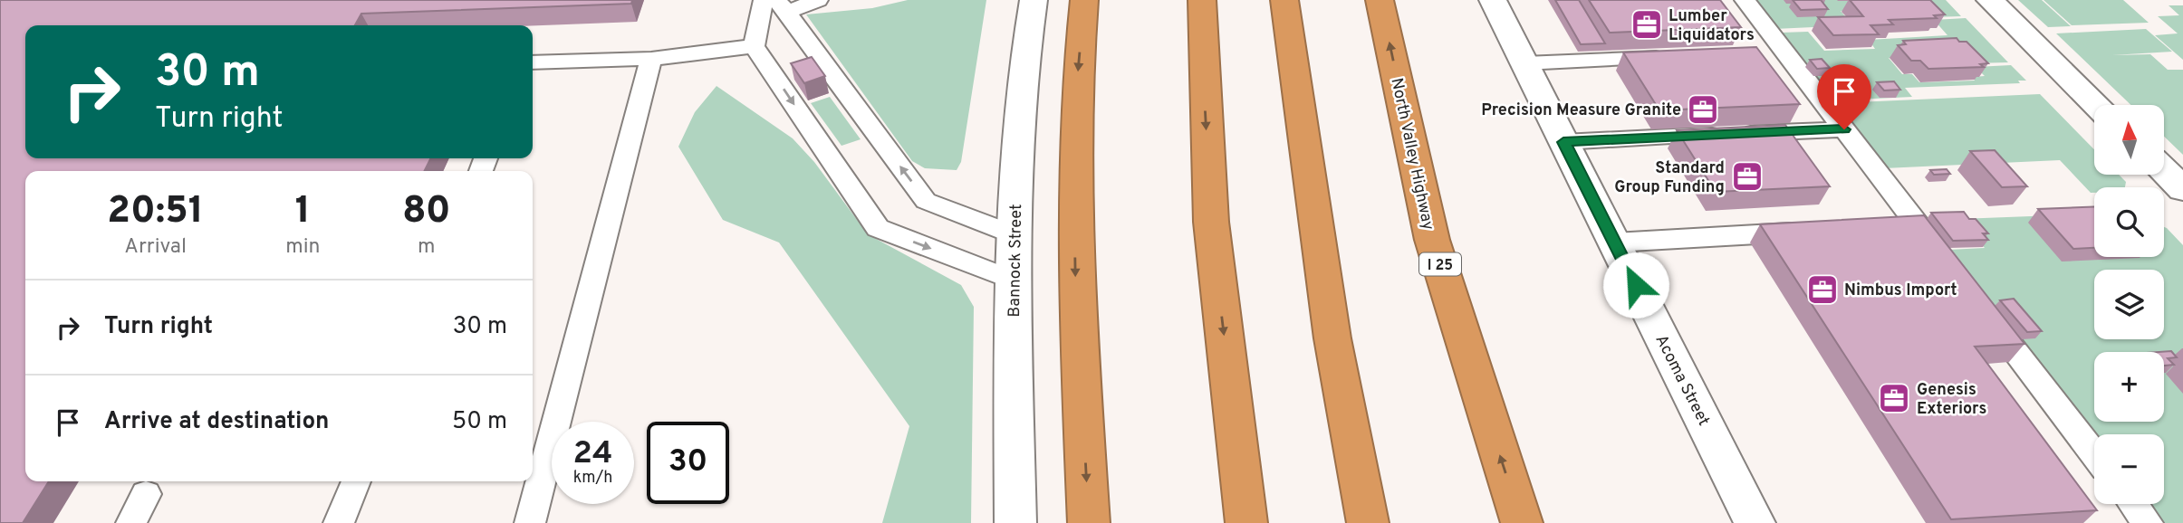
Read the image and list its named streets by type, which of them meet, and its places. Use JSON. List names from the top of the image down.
{
  "streets": {
    "highway": ["North Valley Highway", "I 25"],
    "street": ["Bannock Street", "Acoma Street"]
  },
  "places": {
    "office": [
      "Lumber Liquidators",
      "Precision Measure Granite",
      "Standard Group Funding",
      "Nimbus Import",
      "Genesis Exteriors"
    ]
  },
  "north": "top",
  "page": {
    "turn": ["30 m", "Turn right"],
    "map_buttons": ["+", "−"],
    "eta": [
      "20:51",
      "Arrival",
      "1",
      "min",
      "80",
      "m"
    ],
    "list": [
      {
        "name": "Turn right",
        "value": "30 m"
      },
      {
        "name": "Arrive at destination",
        "value": "50 m"
      }
    ],
    "speed": "24 km/h",
    "limit": "30"
  }
}
